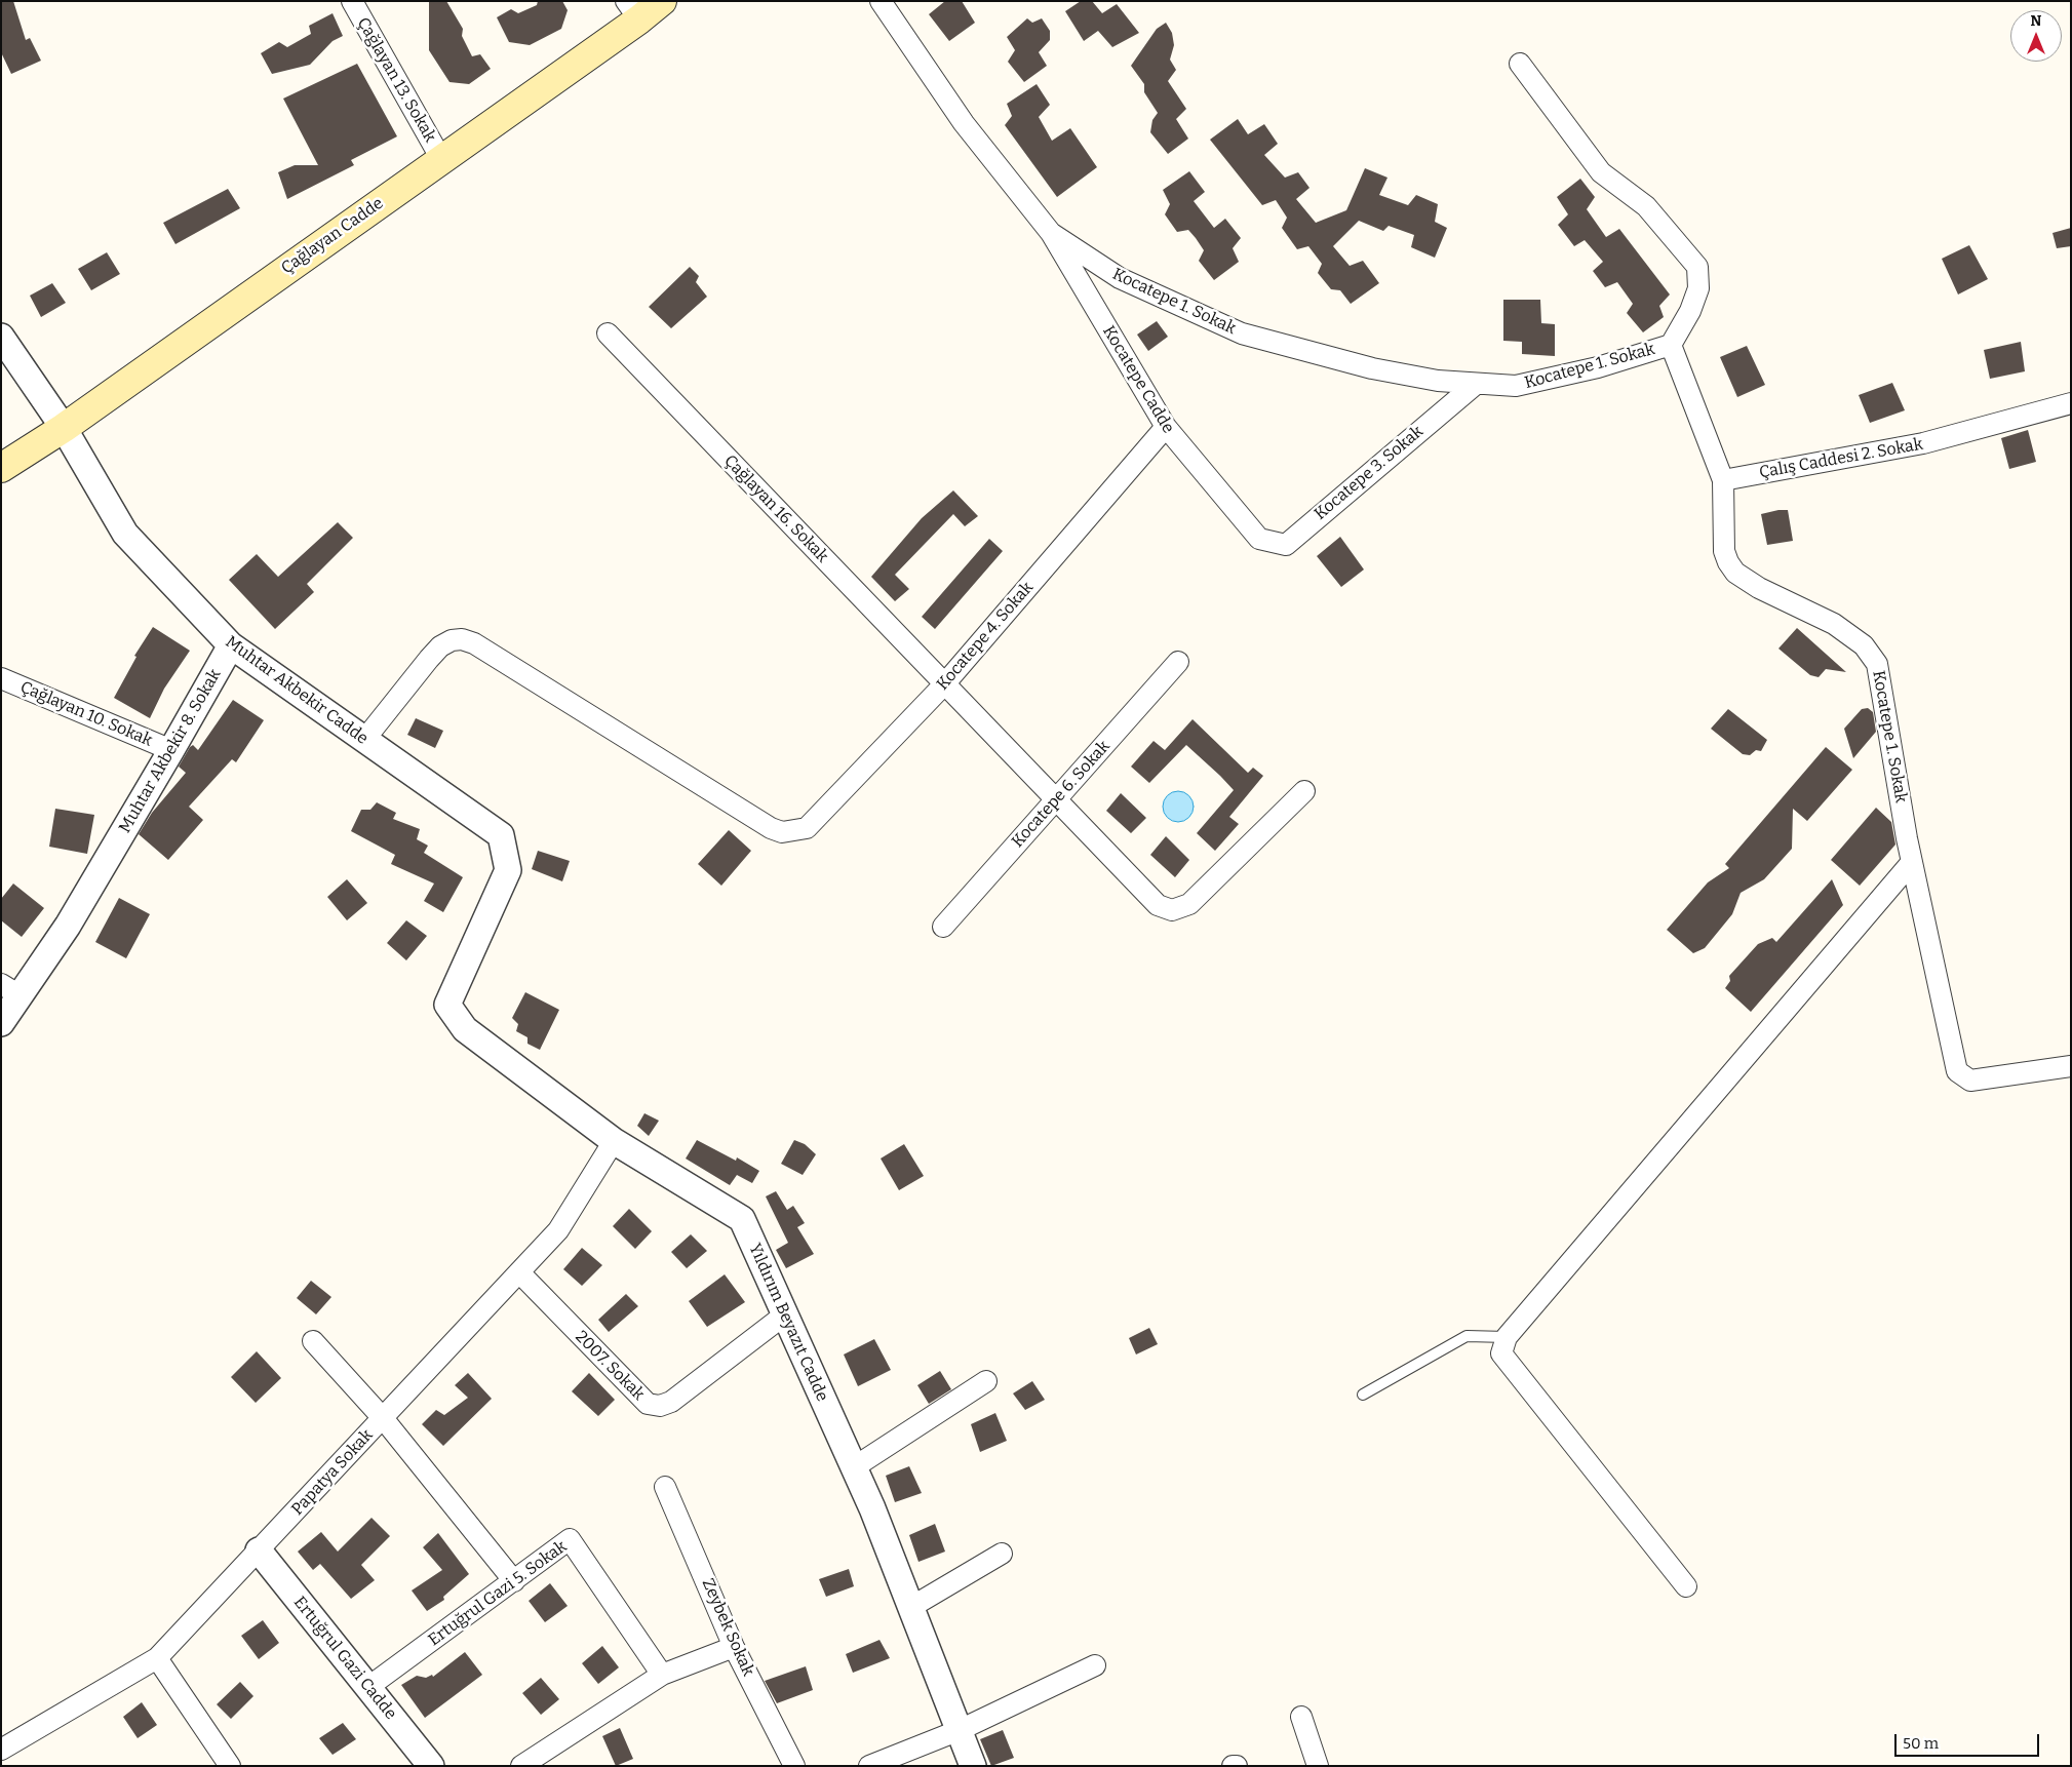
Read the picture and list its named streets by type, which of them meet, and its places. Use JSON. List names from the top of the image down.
{
  "streets": {
    "main road": ["Çağlayan Cadde"],
    "street": [
      "Çağlayan 13. Sokak",
      "Kocatepe 1. Sokak",
      "Kocatepe Cadde",
      "Çalış Caddesi 2. Sokak",
      "Kocatepe 3. Sokak",
      "Çağlayan 16. Sokak",
      "Kocatepe 4. Sokak",
      "Muhtar Akbekir Cadde",
      "Çağlayan 10. Sokak",
      "Muhtar Akbekir 8. Sokak",
      "Kocatepe 6. Sokak",
      "Yıldırım Beyazıt Cadde",
      "2007. Sokak",
      "Papatya Sokak",
      "Ertuğrul Gazi 5. Sokak",
      "Zeybek Sokak",
      "Ertuğrul Gazi Cadde"
    ]
  },
  "crossings": [
    ["Çağlayan 13. Sokak", "Çağlayan Cadde"],
    ["Çağlayan Cadde", "Muhtar Akbekir Cadde"],
    ["Kocatepe 1. Sokak", "Kocatepe Cadde"],
    ["Kocatepe 1. Sokak", "Çalış Caddesi 2. Sokak"],
    ["Kocatepe 1. Sokak", "Kocatepe 3. Sokak"],
    ["Kocatepe Cadde", "Kocatepe 3. Sokak"],
    ["Kocatepe Cadde", "Kocatepe 4. Sokak"],
    ["Çağlayan 16. Sokak", "Kocatepe 4. Sokak"],
    ["Çağlayan 16. Sokak", "Kocatepe 6. Sokak"],
    ["Kocatepe 4. Sokak", "Muhtar Akbekir Cadde"],
    ["Muhtar Akbekir Cadde", "Muhtar Akbekir 8. Sokak"],
    ["Muhtar Akbekir Cadde", "Yıldırım Beyazıt Cadde"],
    ["Çağlayan 10. Sokak", "Muhtar Akbekir 8. Sokak"],
    ["Yıldırım Beyazıt Cadde", "2007. Sokak"],
    ["Yıldırım Beyazıt Cadde", "Papatya Sokak"],
    ["2007. Sokak", "Papatya Sokak"],
    ["Papatya Sokak", "Ertuğrul Gazi Cadde"],
    ["Ertuğrul Gazi 5. Sokak", "Ertuğrul Gazi Cadde"]
  ],
  "scale_bar": "50 m",
  "north": "top"
}
